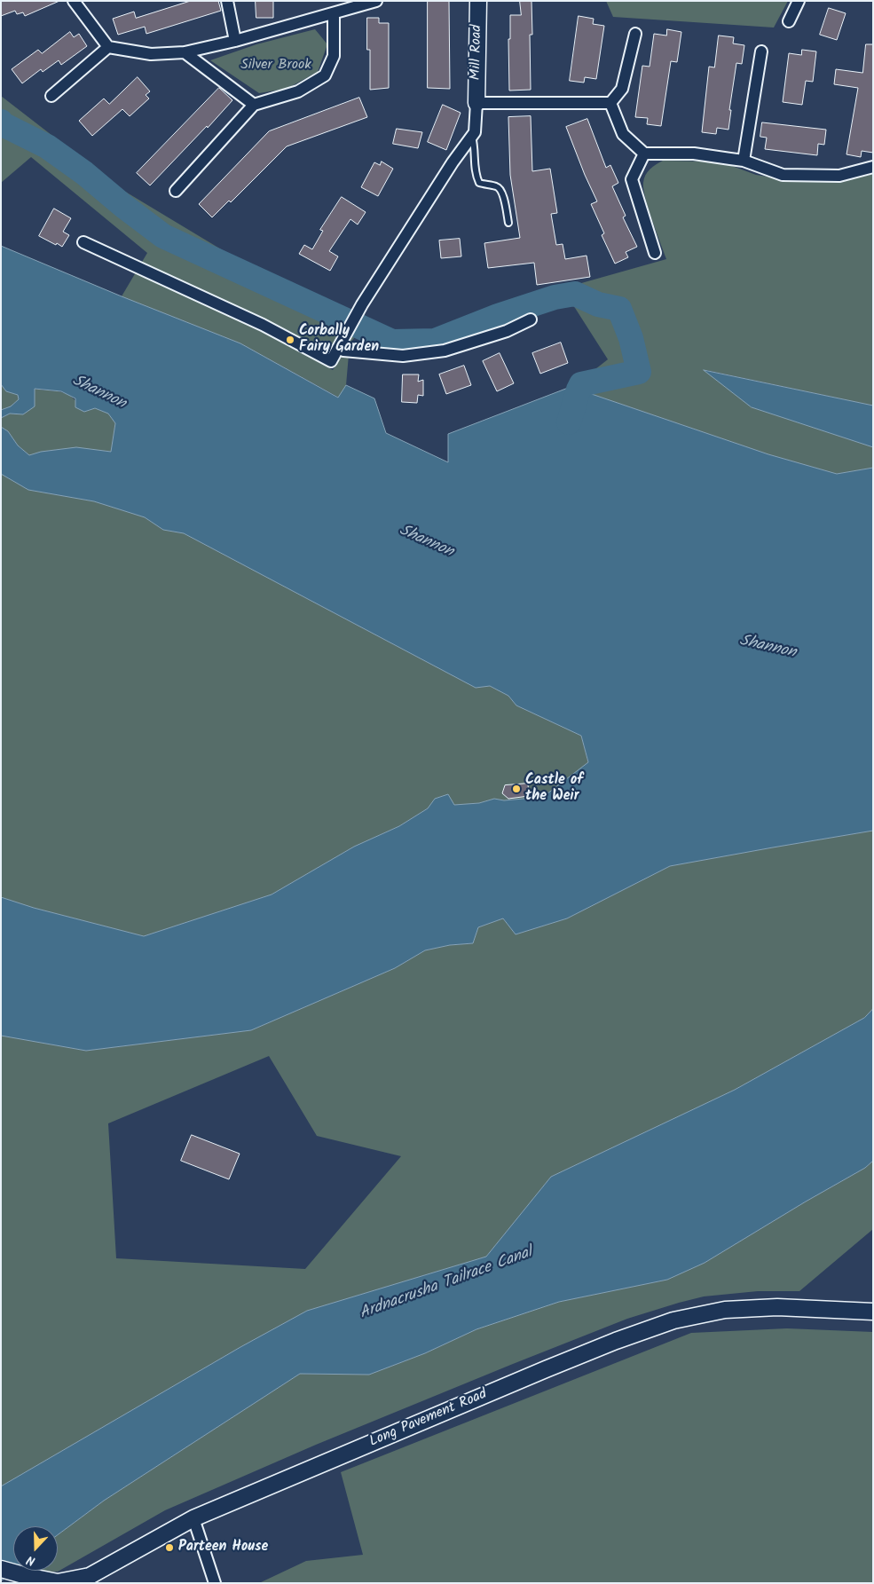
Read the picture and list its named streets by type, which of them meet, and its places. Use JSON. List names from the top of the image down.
{
  "streets": {
    "main road": ["Mill Road", "Long Pavement Road"]
  },
  "water": ["Shannon", "Ardnacrusha Tailrace Canal"],
  "parks": ["Silver Brook"],
  "places": ["Corbally Fairy Garden", "Castle of the Weir", "Parteen House"],
  "north": "bottom"
}
